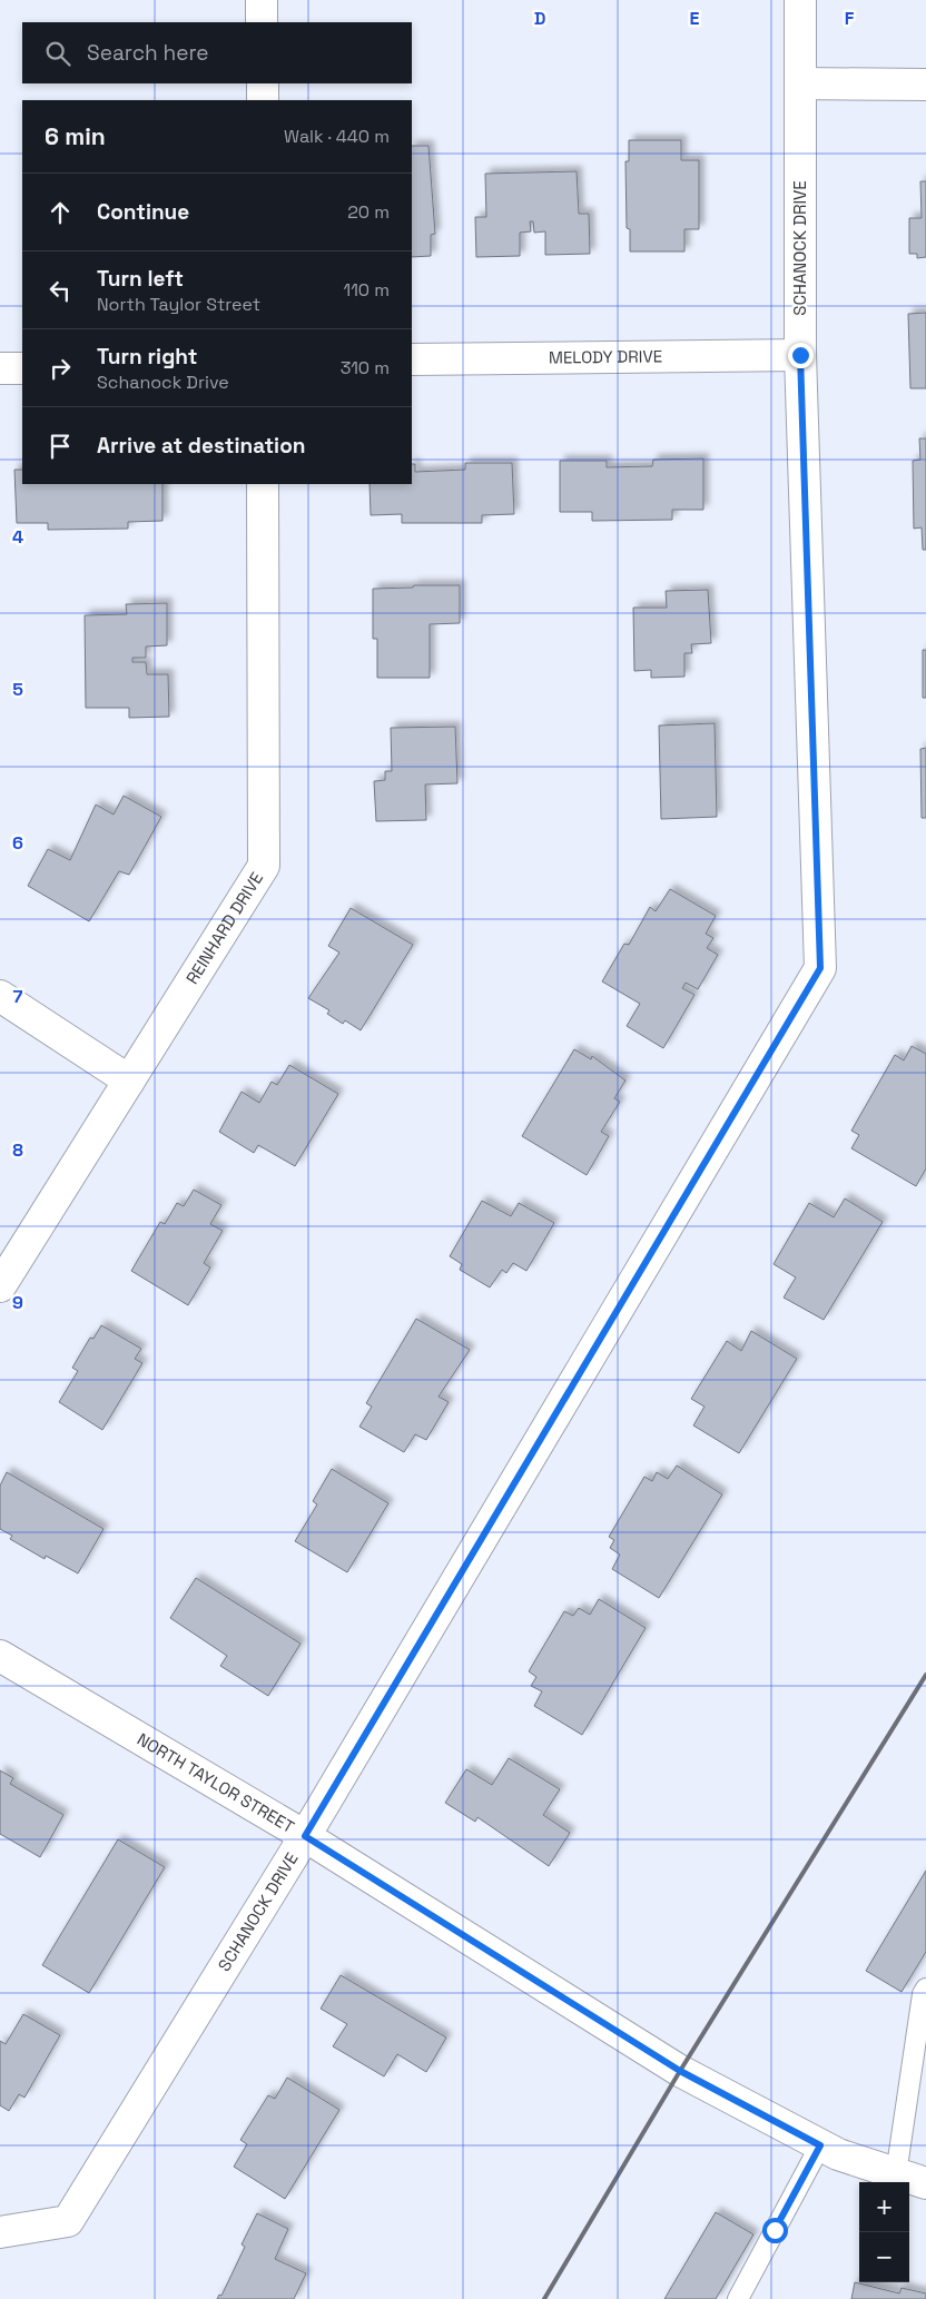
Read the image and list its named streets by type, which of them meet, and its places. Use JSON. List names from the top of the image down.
{
  "streets": {
    "street": [
      "SCHANOCK DRIVE",
      "MELODY DRIVE",
      "REINHARD DRIVE",
      "NORTH TAYLOR STREET"
    ]
  },
  "crossings": [
    ["SCHANOCK DRIVE", "MELODY DRIVE"],
    ["SCHANOCK DRIVE", "NORTH TAYLOR STREET"]
  ],
  "page": {
    "search": "Search here",
    "heading": ["6 min", "Walk · 440 m"],
    "list": [
      ["Continue", "20 m"],
      ["Turn left", "North Taylor Street", "110 m"],
      ["Turn right", "Schanock Drive", "310 m"],
      "Arrive at destination"
    ],
    "map_buttons": ["+", "−"]
  },
  "grid": {
    "columns": ["D", "E", "F"],
    "rows": [
      "4",
      "5",
      "6",
      "7",
      "8",
      "9"
    ]
  }
}
